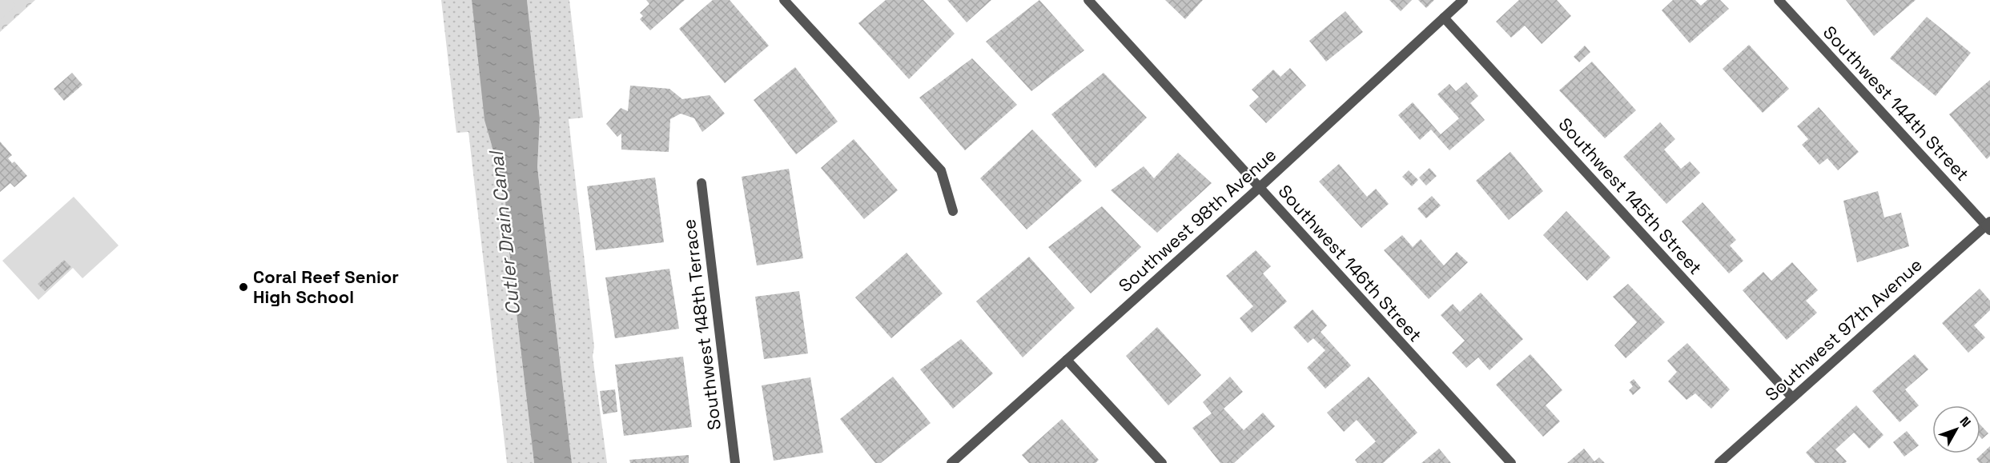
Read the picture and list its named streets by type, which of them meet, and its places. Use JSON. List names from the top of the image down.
{
  "streets": {
    "street": [
      "Southwest 144th Street",
      "Southwest 145th Street",
      "Southwest 98th Avenue",
      "Southwest 146th Street",
      "Southwest 148th Terrace",
      "Southwest 97th Avenue"
    ]
  },
  "crossings": [
    ["Southwest 144th Street", "Southwest 97th Avenue"],
    ["Southwest 145th Street", "Southwest 98th Avenue"],
    ["Southwest 145th Street", "Southwest 97th Avenue"],
    ["Southwest 98th Avenue", "Southwest 146th Street"]
  ],
  "water": ["Cutler Drain Canal"],
  "places": ["Coral Reef Senior High School"],
  "north": "top right"
}
